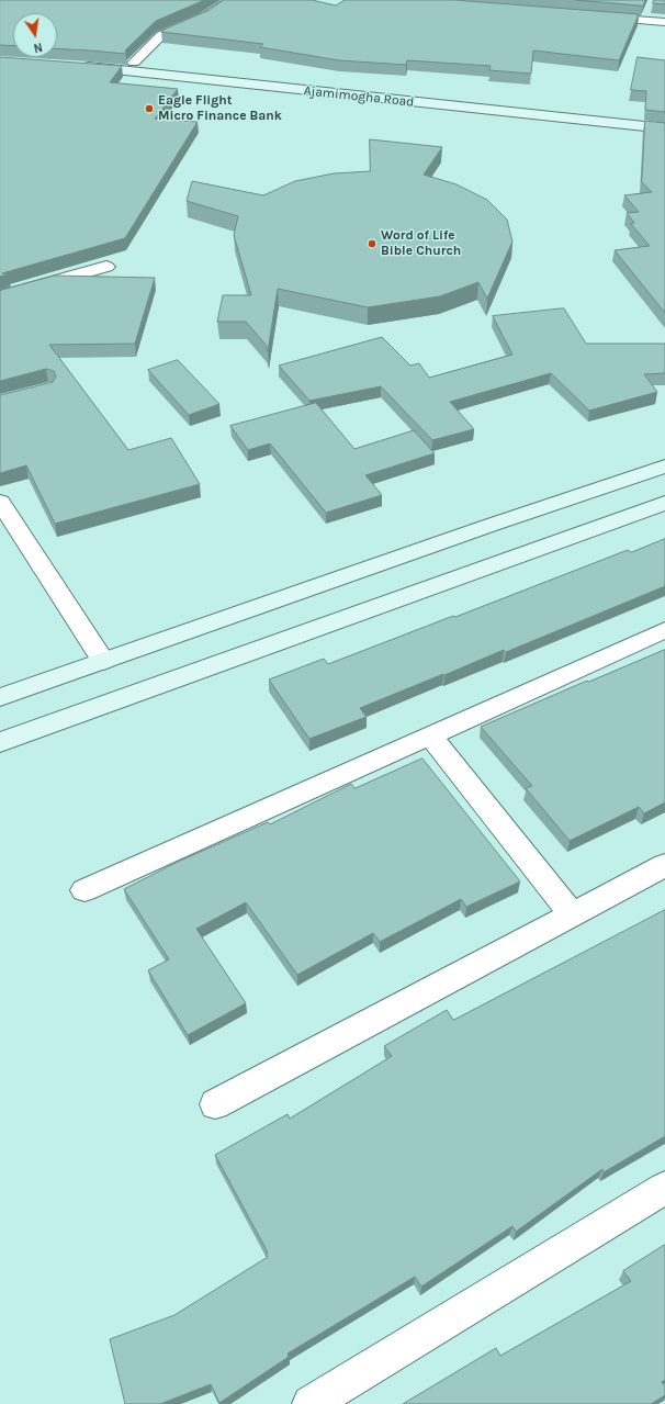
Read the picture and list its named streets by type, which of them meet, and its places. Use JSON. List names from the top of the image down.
{
  "streets": {
    "main road": ["Ajamimogha Road"]
  },
  "places": ["Eagle Flight Micro Finance Bank", "Word of Life Bible Church"],
  "north": "bottom"
}
